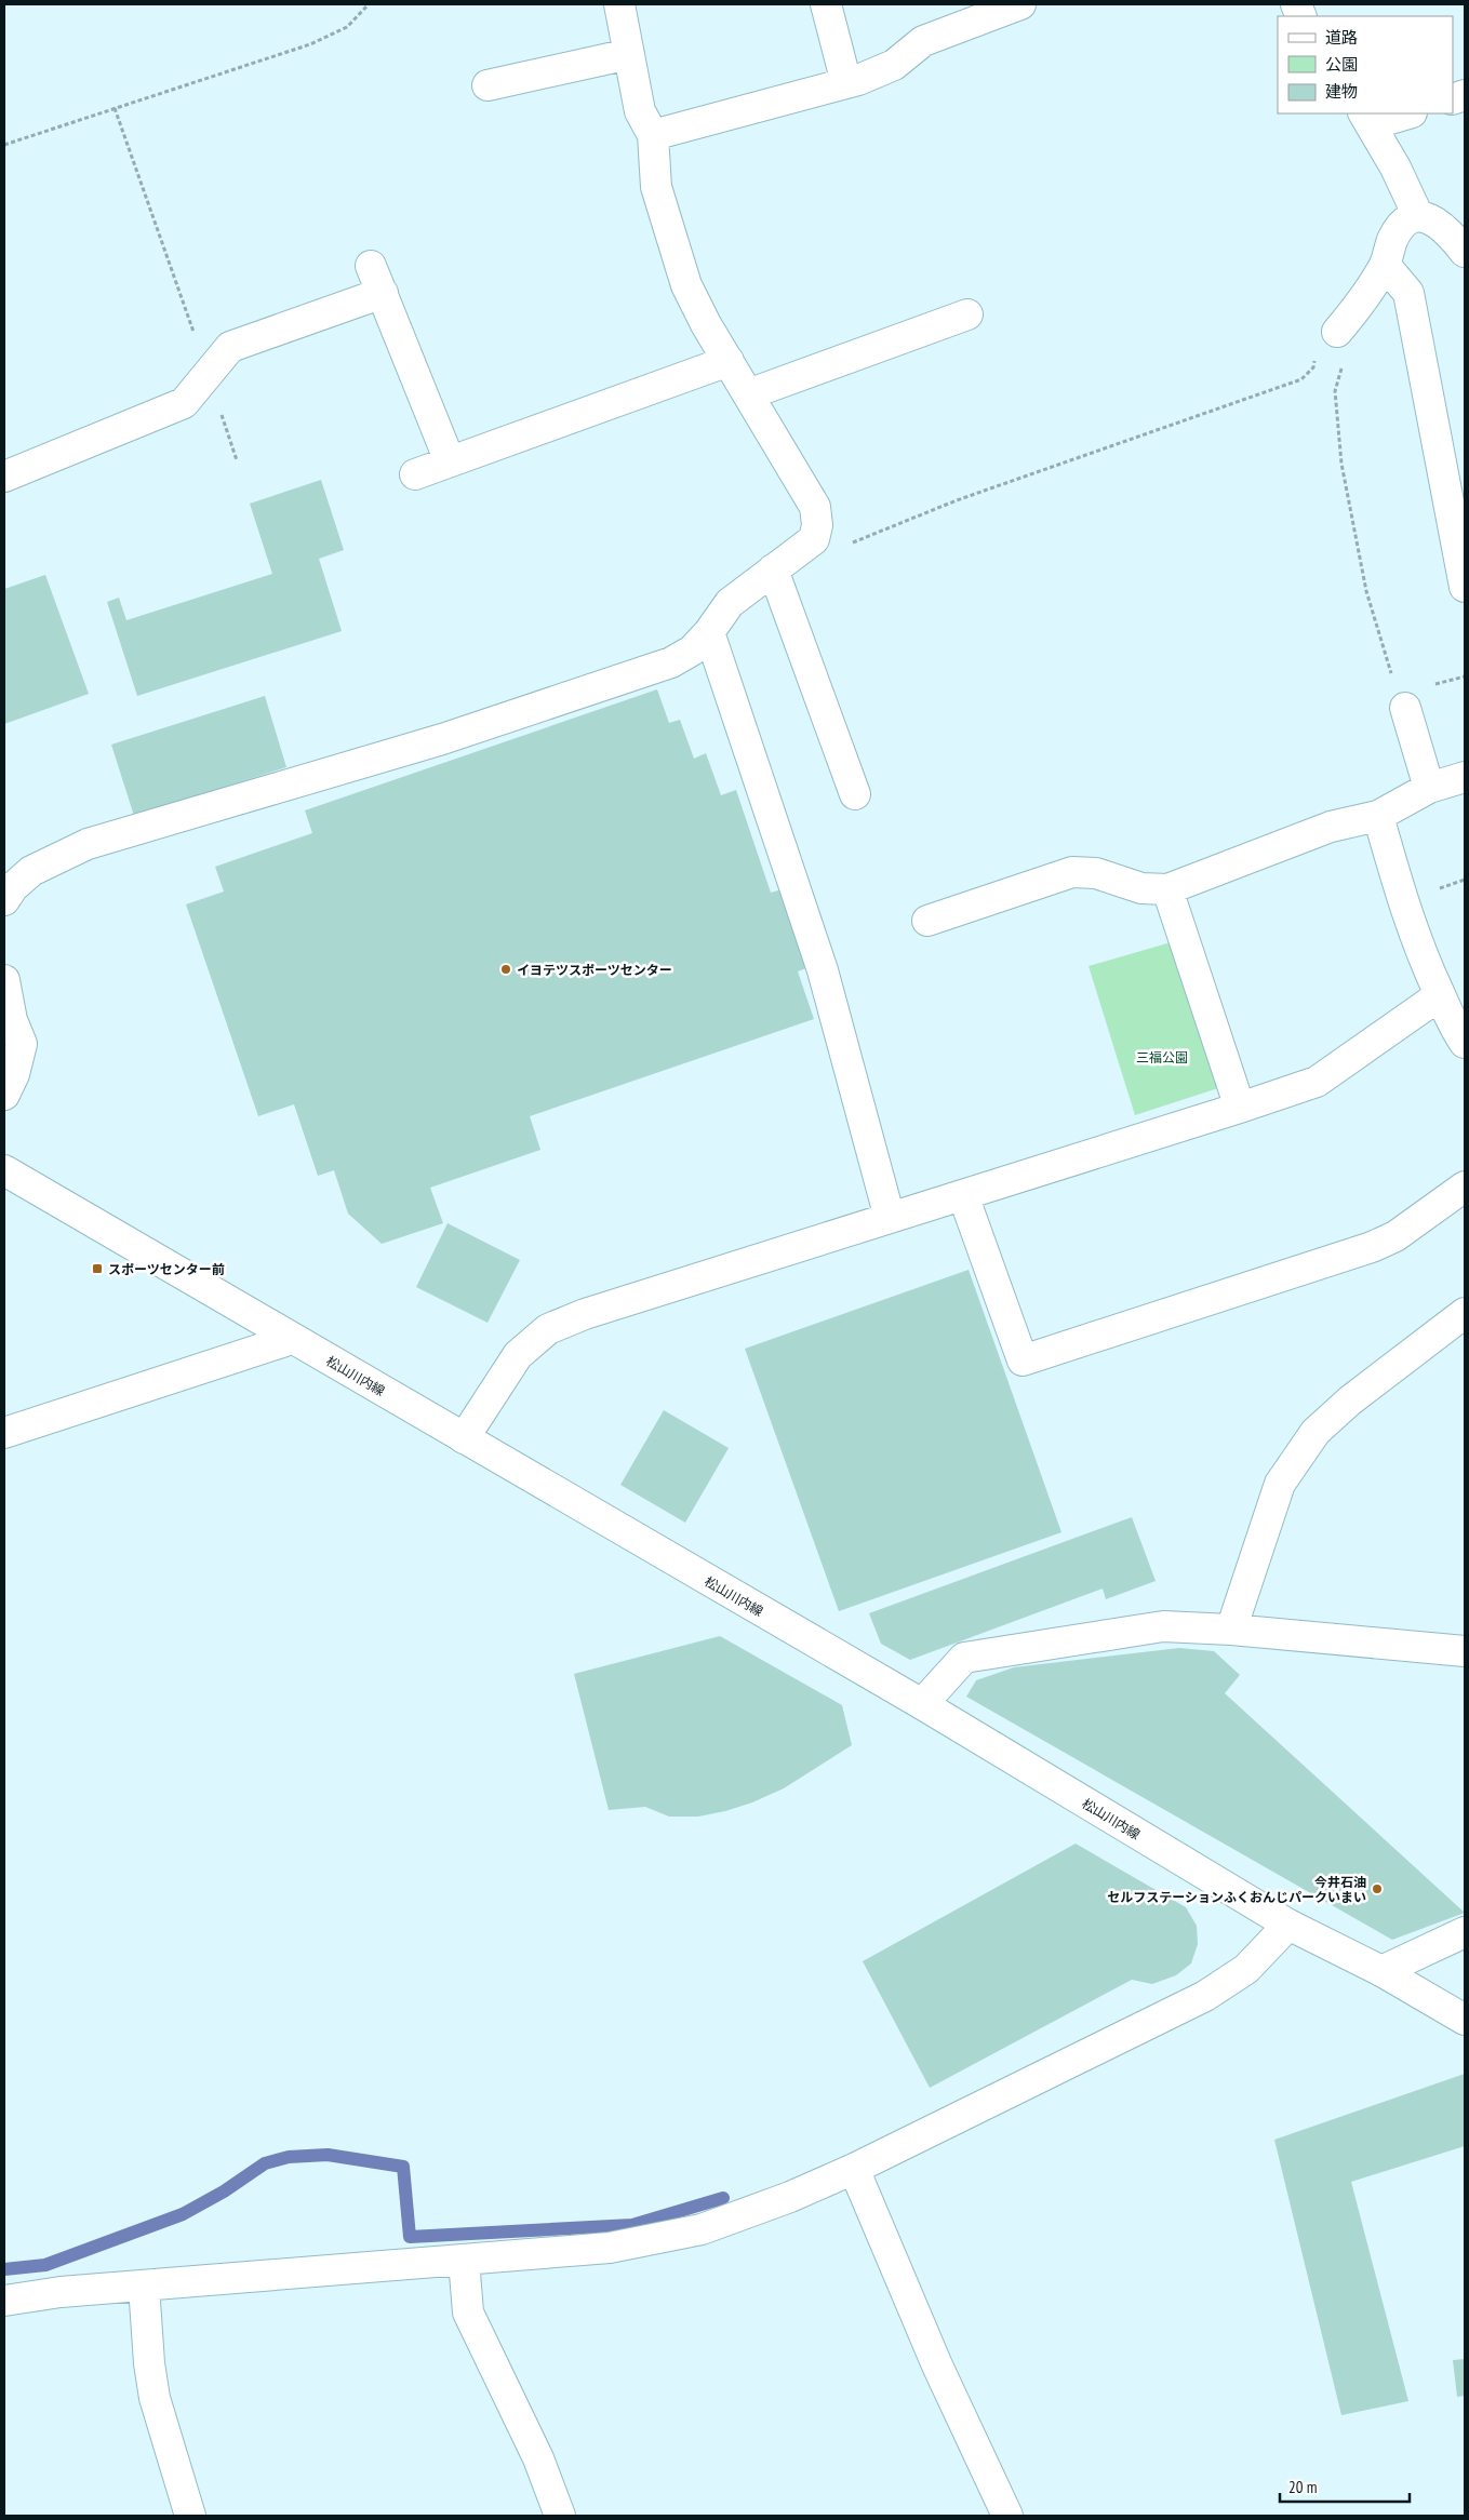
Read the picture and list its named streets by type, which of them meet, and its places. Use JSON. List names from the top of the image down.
{
  "streets": {
    "street": ["松山川内線"]
  },
  "parks": ["三福公園"],
  "places": {
    "other": ["イヨテツスポーツセンター", "今井石油 セルフステーションふくおんじパークいまい"],
    "transit": ["スポーツセンター前"]
  },
  "legend": ["道路", "公園", "建物"],
  "scale_bar": "20 m"
}
